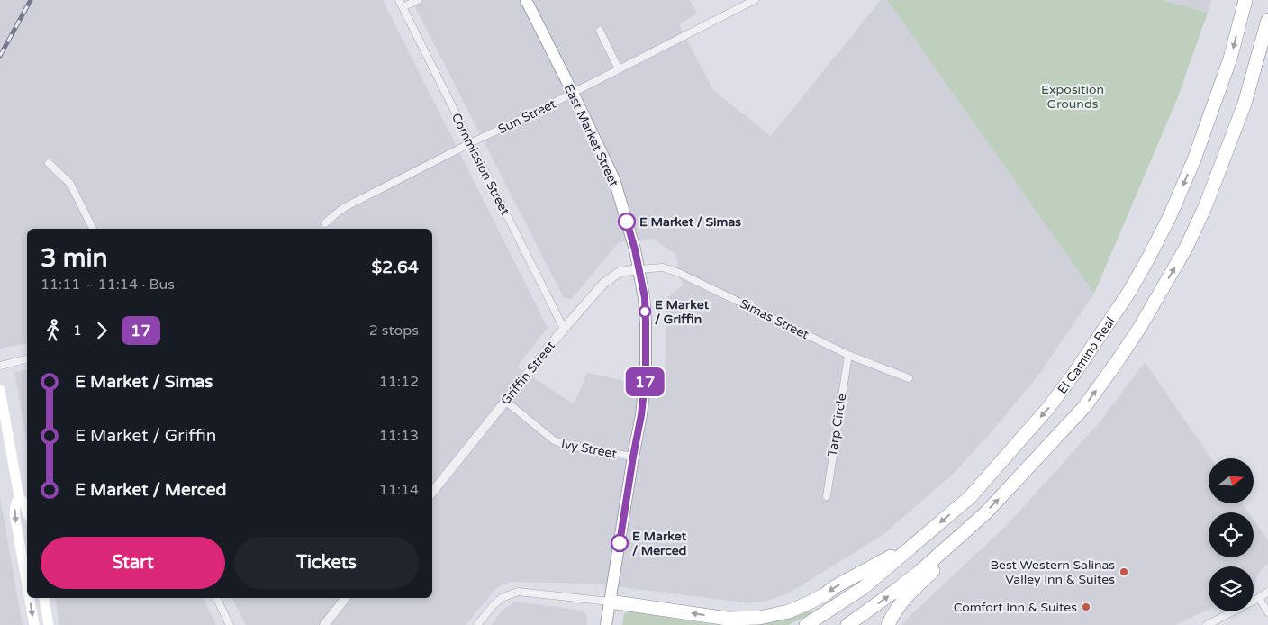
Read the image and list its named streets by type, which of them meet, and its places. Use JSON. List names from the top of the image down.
{
  "streets": {
    "highway": ["El Camino Real"],
    "main road": ["East Market Street"],
    "street": [
      "Sun Street",
      "Commission Street",
      "Simas Street",
      "Griffin Street",
      "Tarp Circle",
      "Ivy Street"
    ]
  },
  "crossings": [
    ["Sun Street", "East Market Street"],
    ["Sun Street", "Commission Street"],
    ["East Market Street", "Simas Street"],
    ["East Market Street", "Griffin Street"],
    ["East Market Street", "Ivy Street"],
    ["Commission Street", "Griffin Street"],
    ["Simas Street", "Griffin Street"],
    ["Simas Street", "Tarp Circle"],
    ["Griffin Street", "Ivy Street"]
  ],
  "parks": ["Exposition Grounds"],
  "places": [
    "E Market / Simas",
    "E Market / Griffin",
    "E Market / Merced",
    "Best Western Salinas Valley Inn & Suites",
    "Comfort Inn & Suites"
  ],
  "lines": ["bus line 17"],
  "north": "right",
  "page": {
    "on_map": "17",
    "heading": ["3 min", "11:11 – 11:14 · Bus", "$2.64"],
    "legs": ["1", "17", "2 stops"],
    "list": [
      {
        "name": "E Market / Simas",
        "value": "11:12"
      },
      {
        "name": "E Market / Griffin",
        "value": "11:13"
      },
      {
        "name": "E Market / Merced",
        "value": "11:14"
      }
    ],
    "buttons": ["Start", "Tickets"]
  }
}
